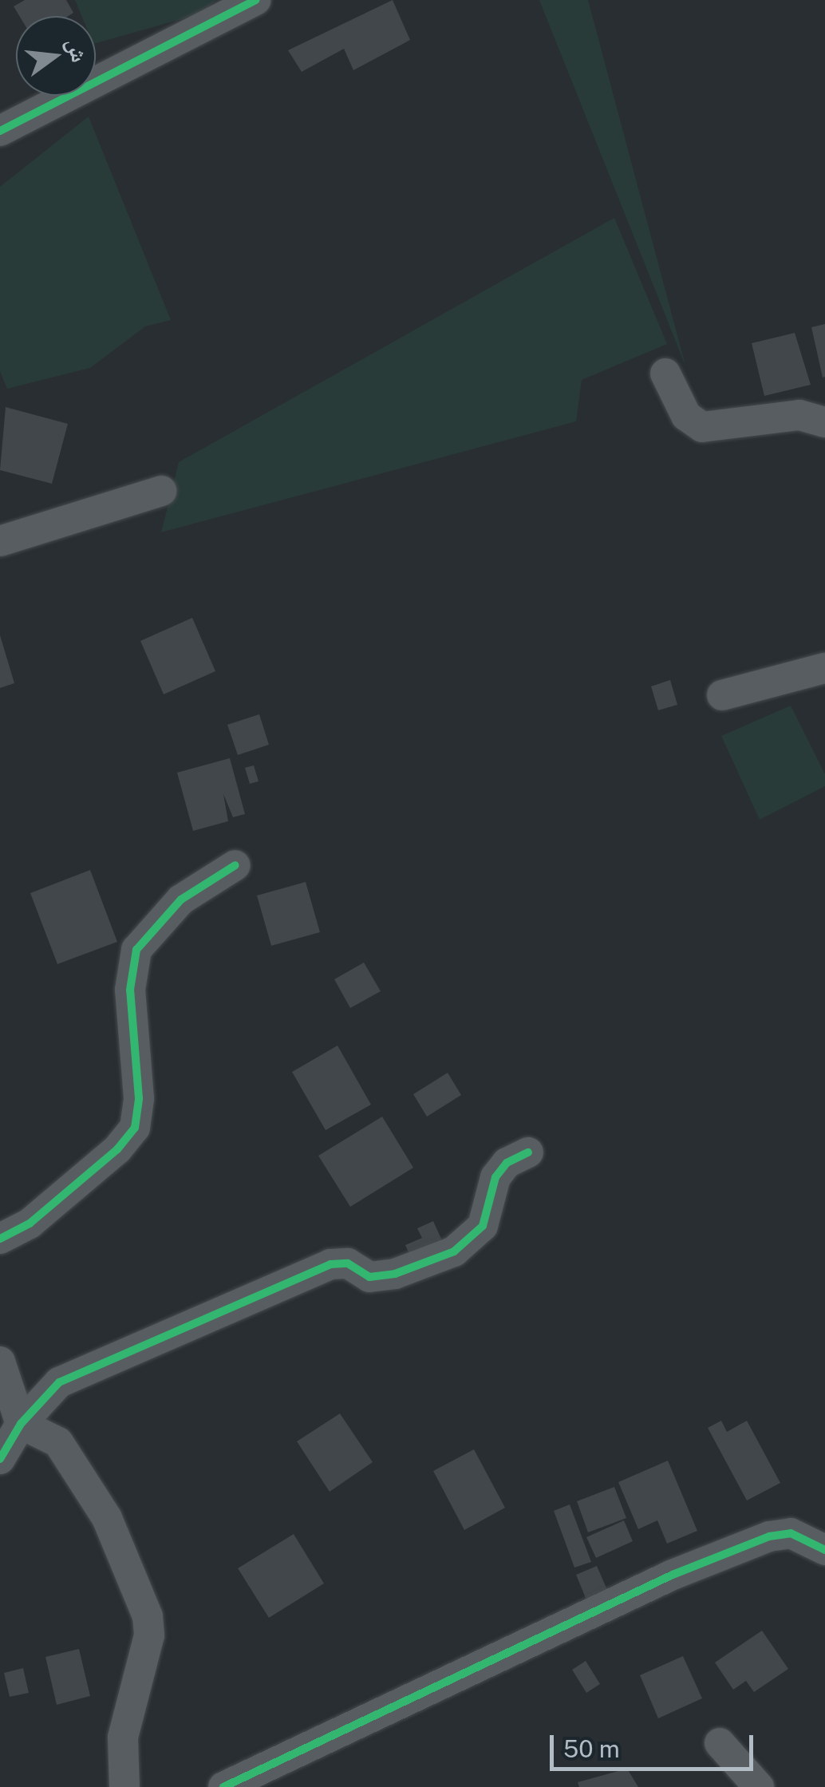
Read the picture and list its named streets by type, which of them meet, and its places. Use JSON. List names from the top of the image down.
{
  "scale_bar": "50 m",
  "north": "right"
}
